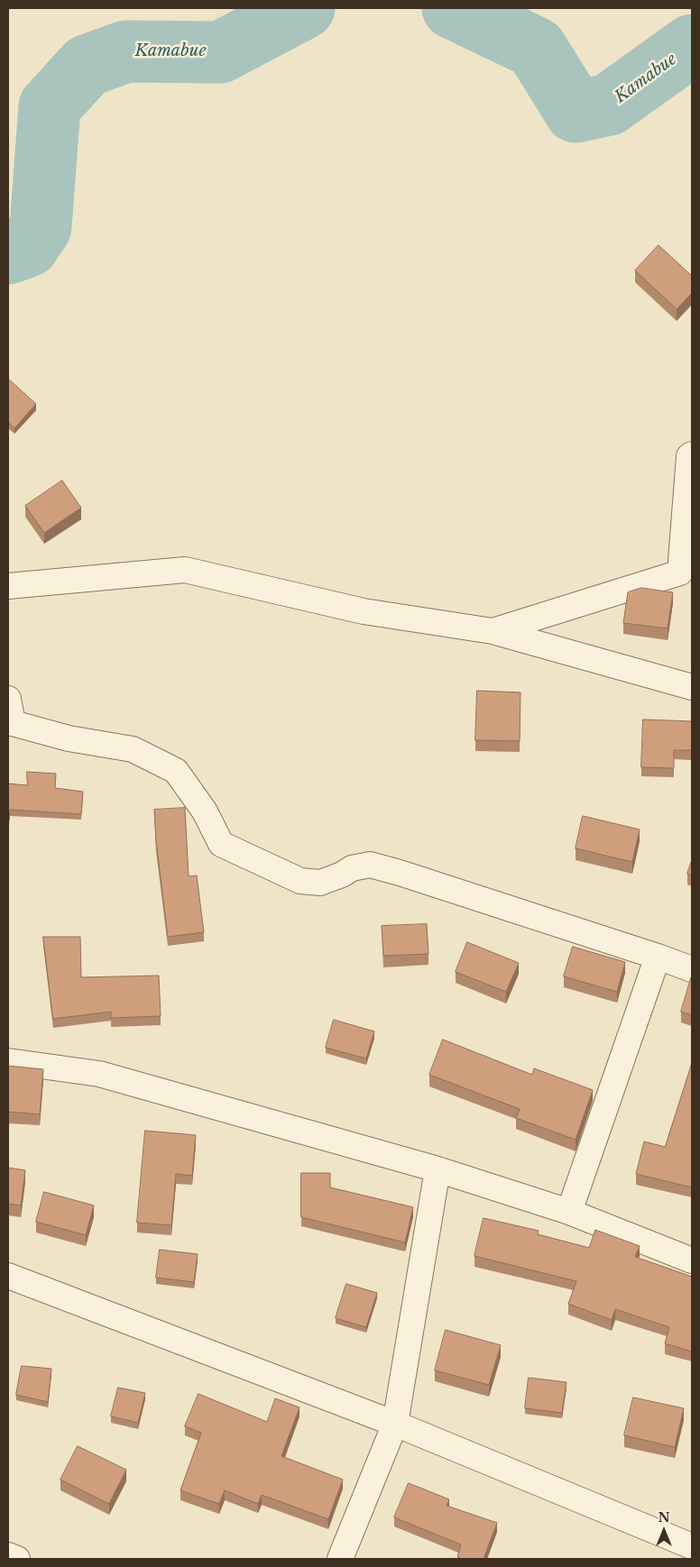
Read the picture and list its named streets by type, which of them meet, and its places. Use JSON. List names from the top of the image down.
{
  "water": ["Kamabue"],
  "north": "top"
}
